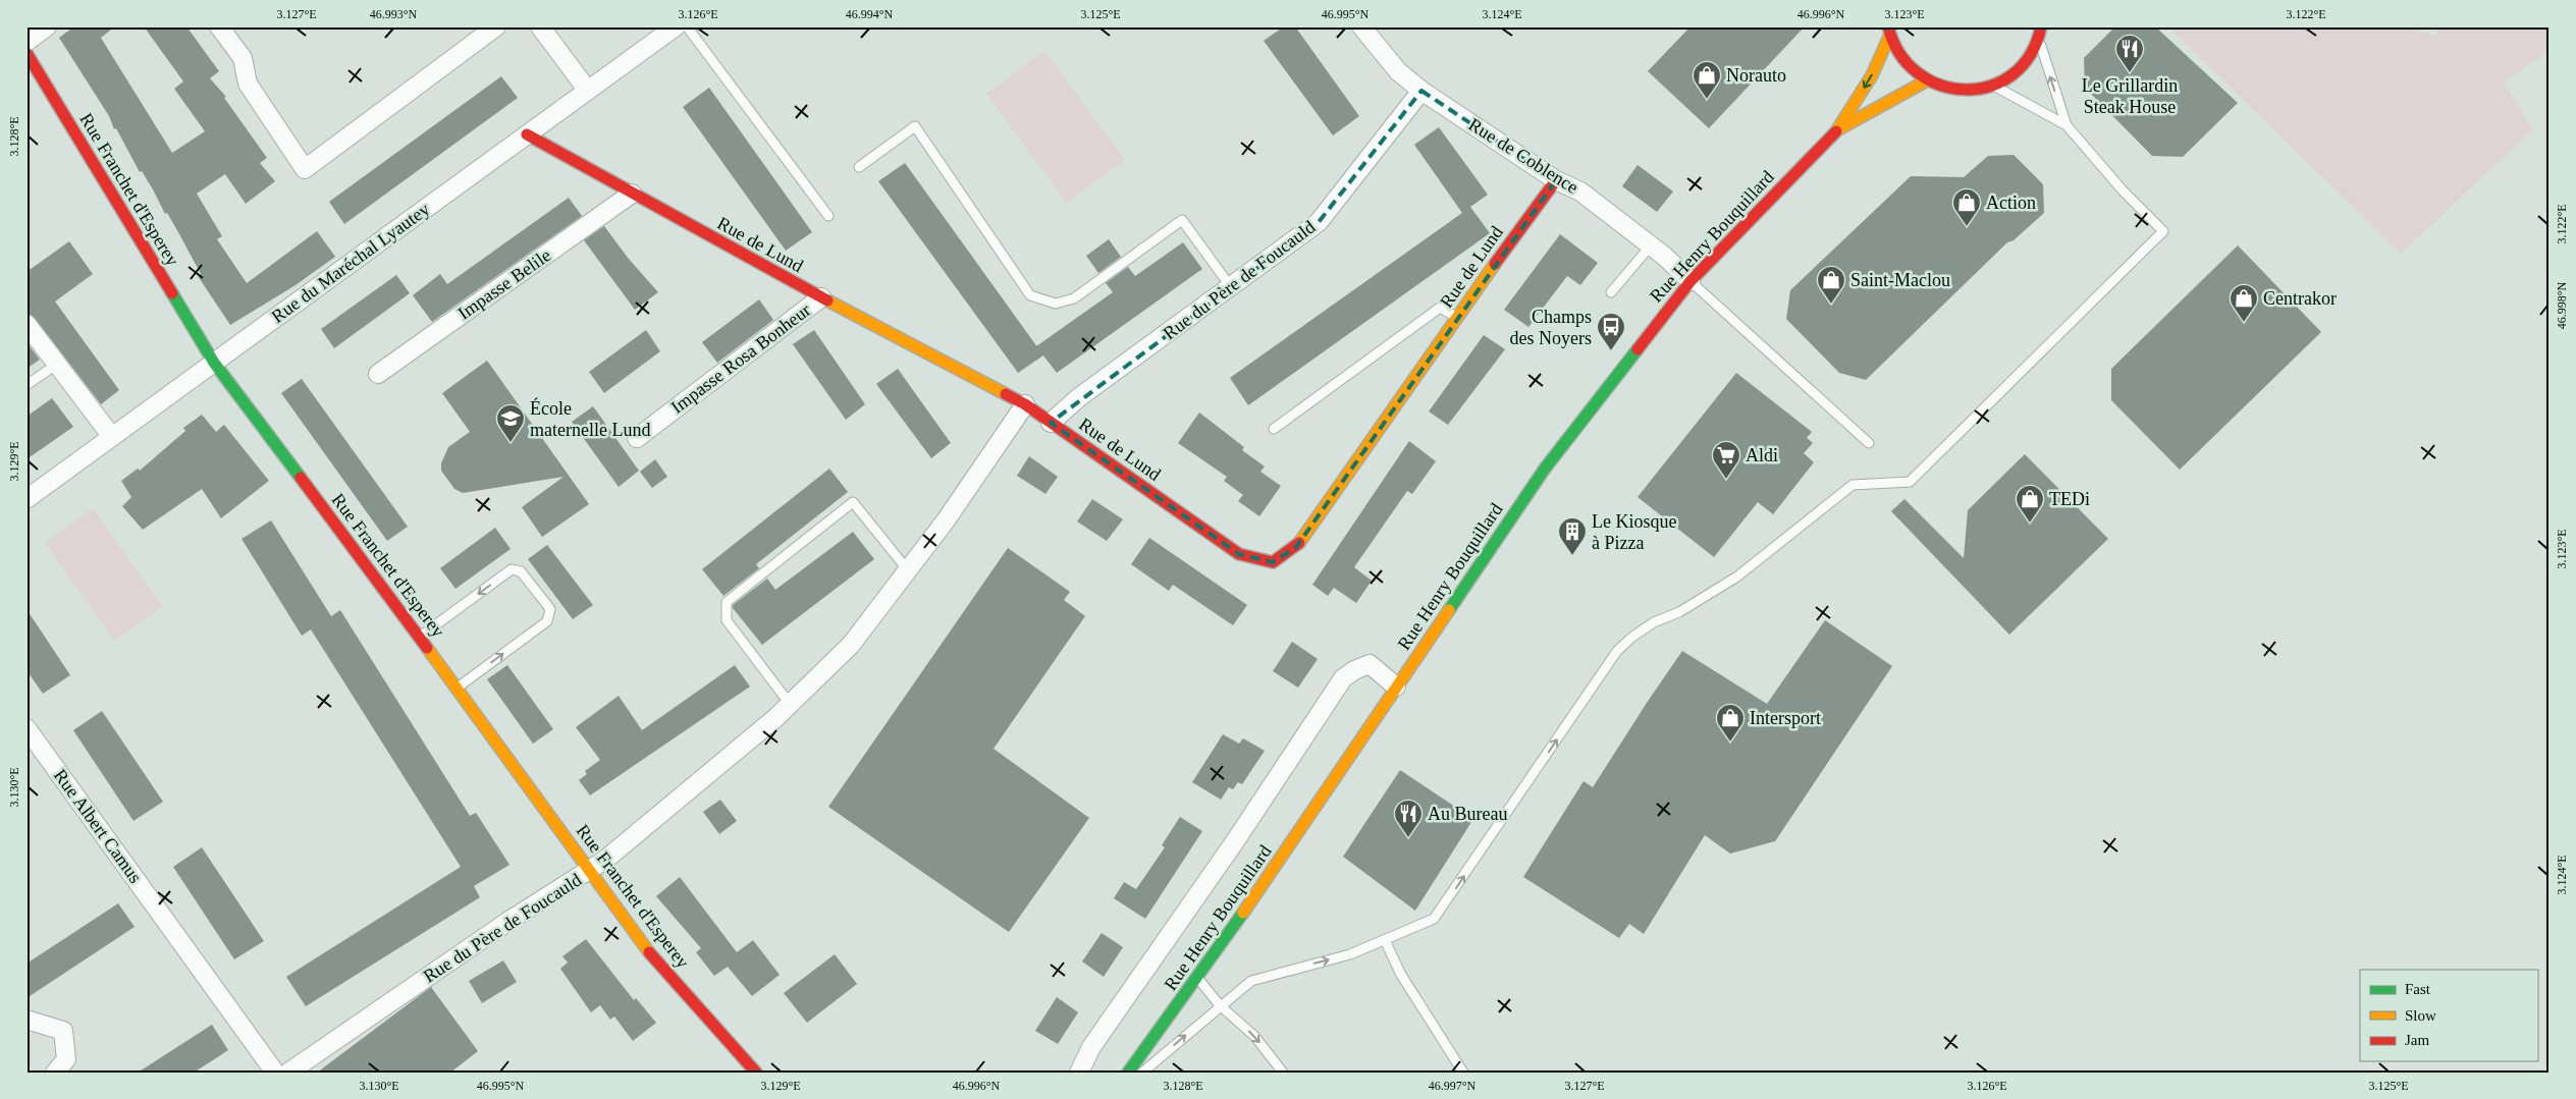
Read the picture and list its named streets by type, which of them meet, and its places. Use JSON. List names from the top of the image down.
{
  "streets": {
    "street": [
      "Rue de Coblence",
      "Rue Franchet d'Esperey",
      "Rue Henry Bouquillard",
      "Rue de Lund",
      "Rue du Maréchal Lyautey",
      "Rue du Père de Foucauld",
      "Impasse Belile",
      "Impasse Rosa Bonheur",
      "Rue Albert Camus"
    ]
  },
  "crossings": [
    ["Rue de Coblence", "Rue Henry Bouquillard"],
    ["Rue de Coblence", "Rue de Lund"],
    ["Rue de Coblence", "Rue du Père de Foucauld"],
    ["Rue Franchet d'Esperey", "Rue du Maréchal Lyautey"],
    ["Rue Franchet d'Esperey", "Rue du Père de Foucauld"],
    ["Rue de Lund", "Rue du Maréchal Lyautey"],
    ["Rue de Lund", "Rue du Père de Foucauld"],
    ["Rue de Lund", "Impasse Belile"],
    ["Rue de Lund", "Impasse Rosa Bonheur"]
  ],
  "places": {
    "restaurant": ["Le Grillardin Steak House", "Au Bureau"],
    "shop": [
      "Norauto",
      "Action",
      "Saint-Maclou",
      "Centrakor",
      "TEDi",
      "Intersport"
    ],
    "bus stop": ["Champs des Noyers"],
    "school or university": ["École maternelle Lund"],
    "supermarket": ["Aldi"],
    "building": ["Le Kiosque à Pizza"]
  },
  "legend": ["Fast", "Slow", "Jam"],
  "coordinates": [
    "3.127°E",
    "46.993°N",
    "3.126°E",
    "46.994°N",
    "3.125°E",
    "46.995°N",
    "3.124°E",
    "46.996°N",
    "3.123°E",
    "3.122°E",
    "3.128°E",
    "46.998°N",
    "3.129°E",
    "3.130°E",
    "46.997°N"
  ]
}
